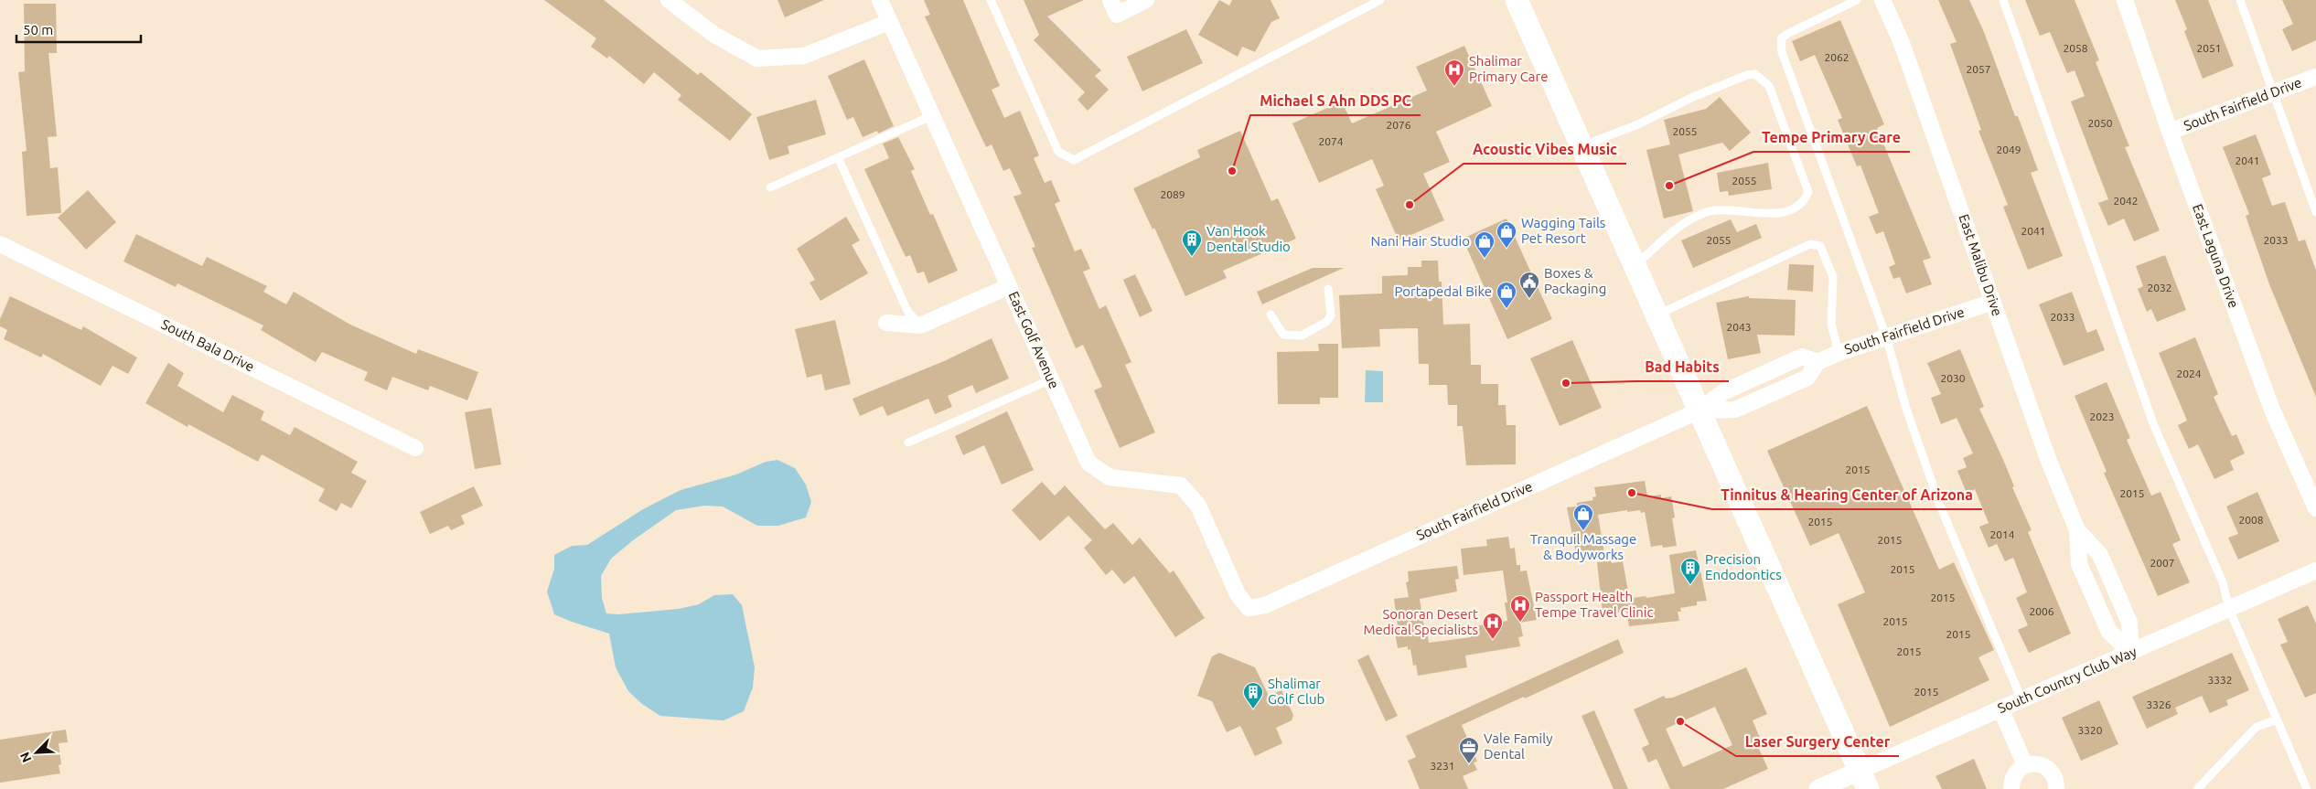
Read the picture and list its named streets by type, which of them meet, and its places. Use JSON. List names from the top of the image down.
{
  "streets": {
    "street": [
      "South Fairfield Drive",
      "East Laguna Drive",
      "East Malibu Drive",
      "East Golf Avenue",
      "South Bala Drive",
      "South Country Club Way"
    ]
  },
  "crossings": [
    ["South Fairfield Drive", "East Laguna Drive"],
    ["South Fairfield Drive", "East Malibu Drive"],
    ["South Fairfield Drive", "East Golf Avenue"],
    ["East Malibu Drive", "South Country Club Way"]
  ],
  "places": {
    "hospital": ["Shalimar Primary Care", "Passport Health Tempe Travel Clinic", "Sonoran Desert Medical Specialists"],
    "other": [
      "Michael S Ahn DDS PC",
      "Tempe Primary Care",
      "Acoustic Vibes Music",
      "Bad Habits",
      "Tinnitus & Hearing Center of Arizona",
      "Laser Surgery Center"
    ],
    "shop": [
      "Wagging Tails Pet Resort",
      "Nani Hair Studio",
      "Portapedal Bike",
      "Tranquil Massage & Bodyworks"
    ],
    "building": ["Van Hook Dental Studio", "Precision Endodontics", "Shalimar Golf Club"],
    "public building": ["Boxes & Packaging"],
    "office": ["Vale Family Dental"]
  },
  "house_numbers": [
    "2058",
    "2051",
    "2062",
    "2057",
    "2050",
    "2076",
    "2055",
    "2074",
    "2049",
    "2041",
    "2055",
    "2089",
    "2042",
    "2041",
    "2055",
    "2033",
    "2032",
    "2033",
    "2043",
    "2024",
    "2030",
    "2023",
    "2015",
    "2015",
    "2008",
    "2015",
    "2014",
    "2015",
    "2007",
    "2015",
    "2015",
    "2006",
    "2015",
    "2015",
    "2015",
    "3332",
    "2015",
    "3326",
    "3320",
    "3231"
  ],
  "scale_bar": "50 m",
  "north": "bottom left"
}
